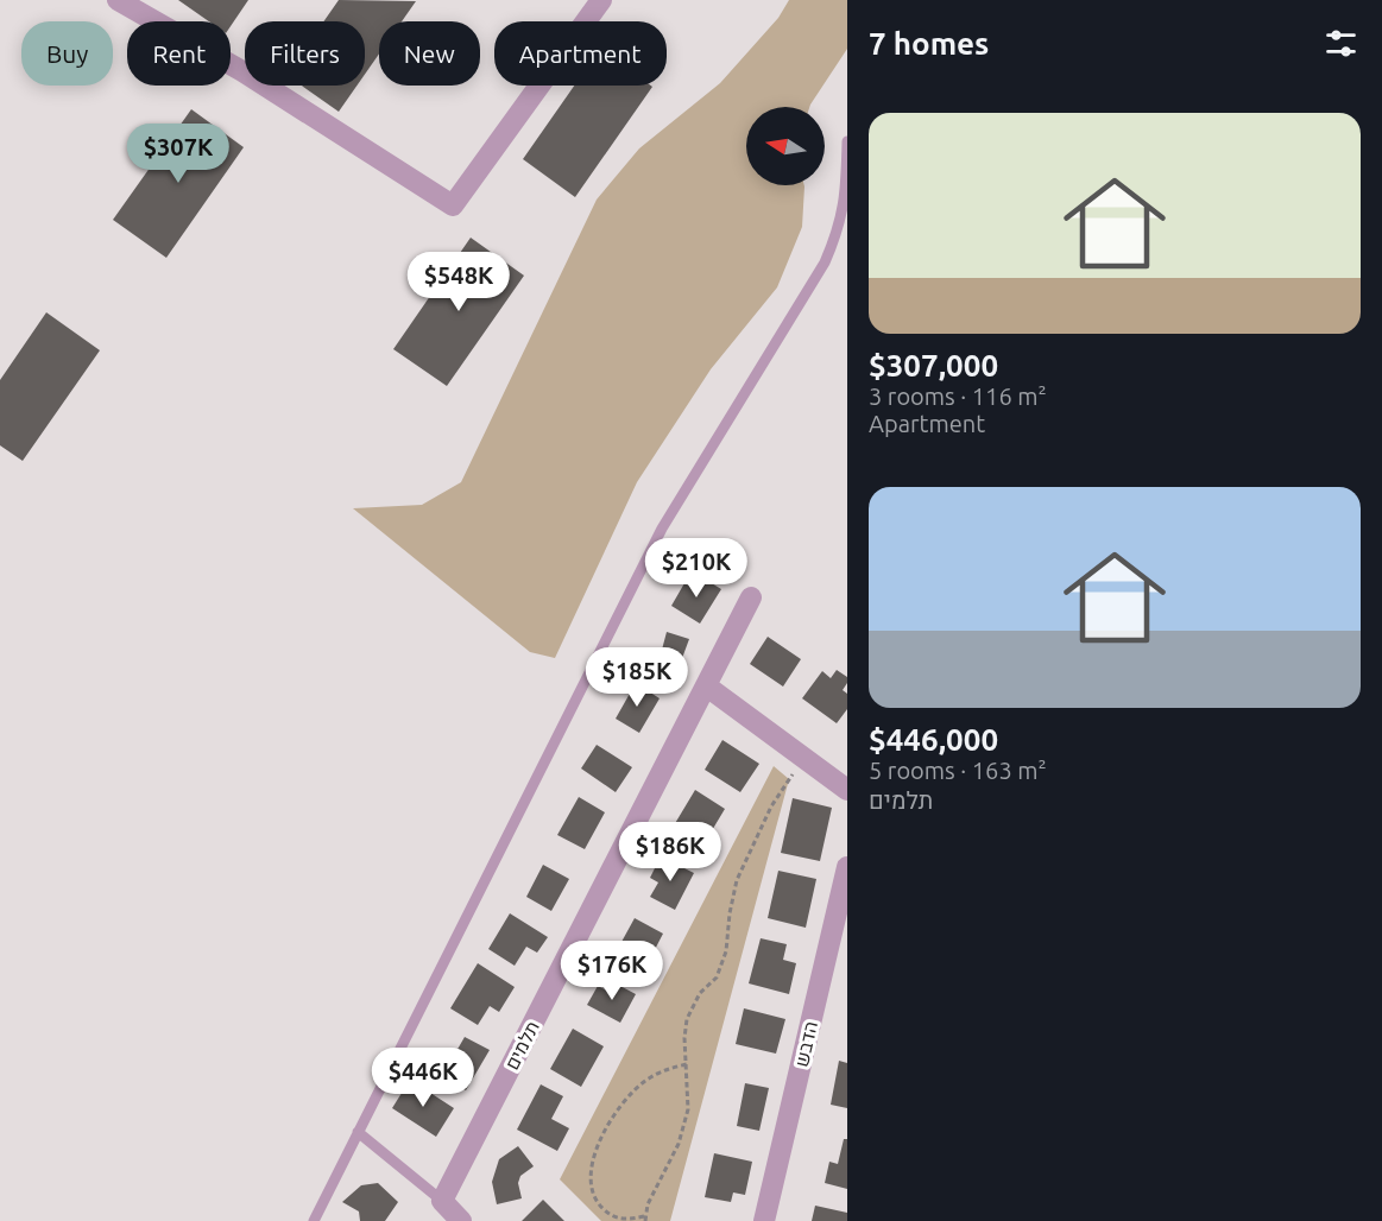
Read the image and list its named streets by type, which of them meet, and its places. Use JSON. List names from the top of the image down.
{
  "streets": {
    "street": ["הדבש", "תלמים"]
  },
  "north": "left",
  "page": {
    "heading": "7 homes",
    "chip": [
      "Buy",
      "Rent",
      "Filters",
      "New",
      "Apartment"
    ],
    "list": [
      {
        "name": "$307,000",
        "note": "3 rooms · 116 m² · Apartment"
      },
      {
        "name": "$446,000",
        "note": "5 rooms · 163 m² · תלמים"
      }
    ],
    "price": [
      "$307K",
      "$548K",
      "$210K",
      "$185K",
      "$186K",
      "$176K",
      "$446K"
    ]
  }
}
